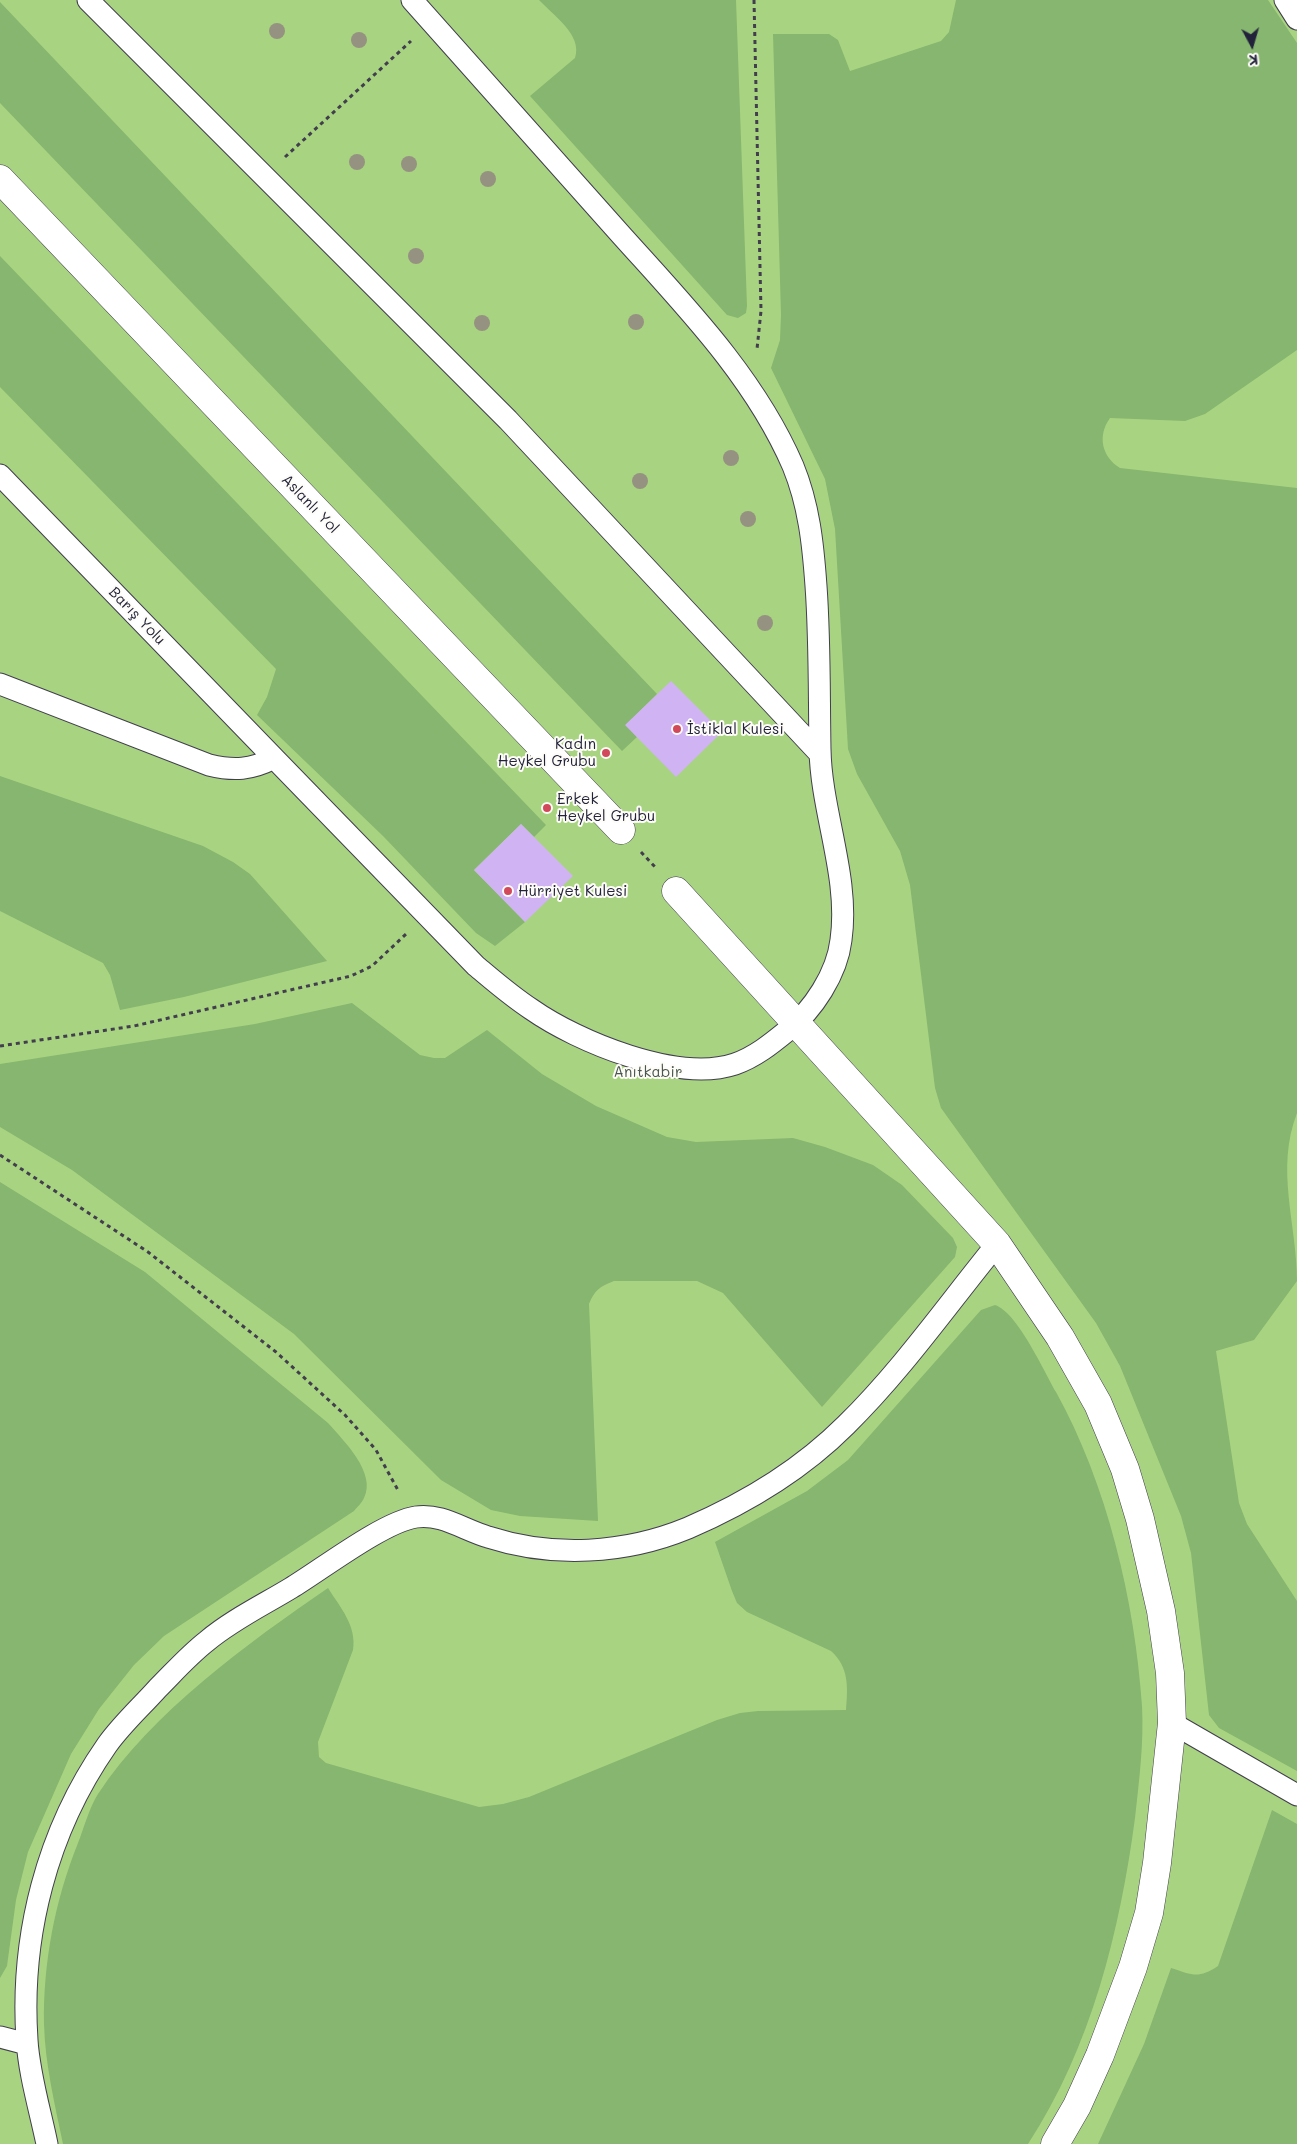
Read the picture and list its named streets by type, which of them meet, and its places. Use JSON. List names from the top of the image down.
{
  "streets": {
    "street": ["Aslanlı Yol"],
    "lane": ["Barış Yolu"]
  },
  "parks": ["Anıtkabir"],
  "places": [
    "İstiklal Kulesi",
    "Kadın Heykel Grubu",
    "Erkek Heykel Grubu",
    "Hürriyet Kulesi"
  ],
  "north": "bottom"
}
